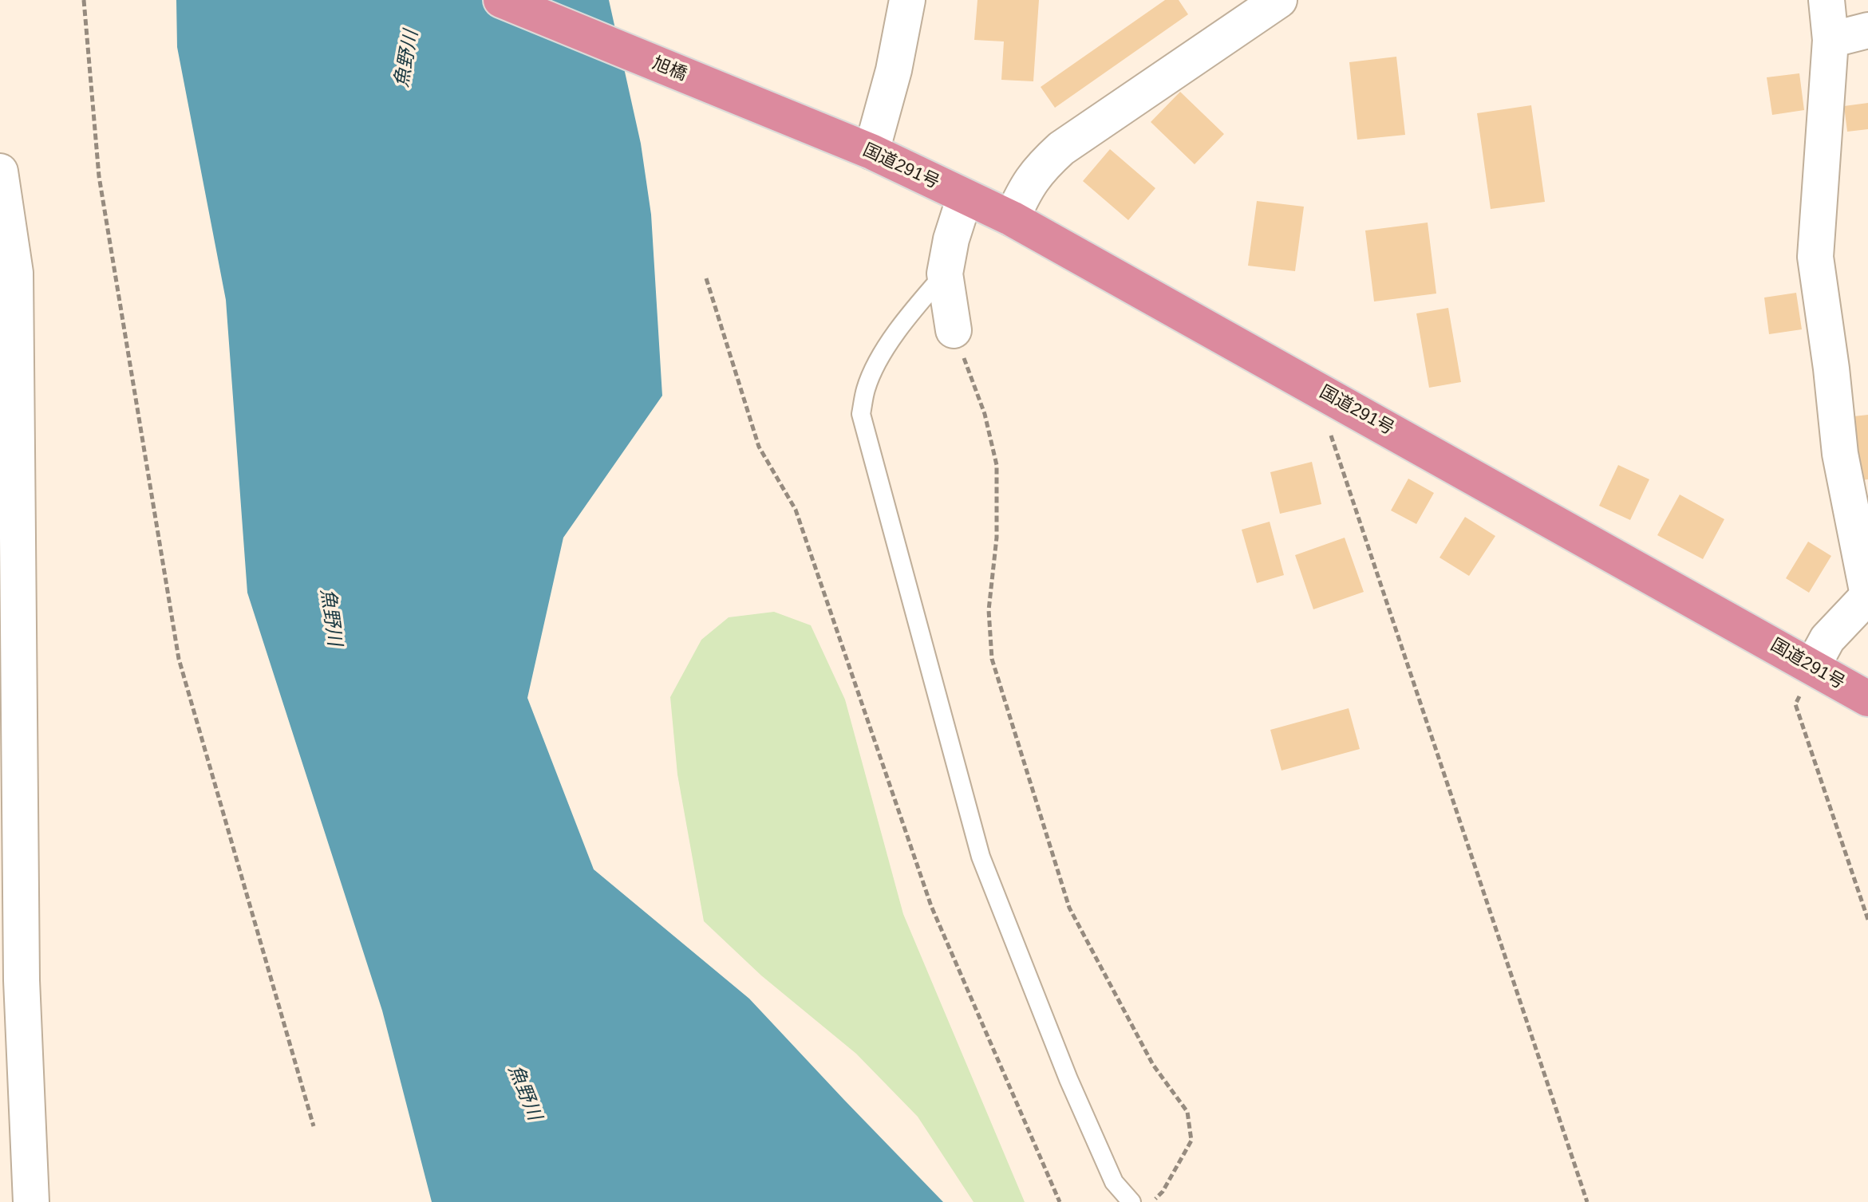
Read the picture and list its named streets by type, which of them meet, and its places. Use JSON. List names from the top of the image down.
{
  "streets": {
    "highway": ["旭橋", "国道291号"]
  },
  "crossings": [
    ["旭橋", "国道291号"]
  ],
  "water": ["魚野川"]
}
